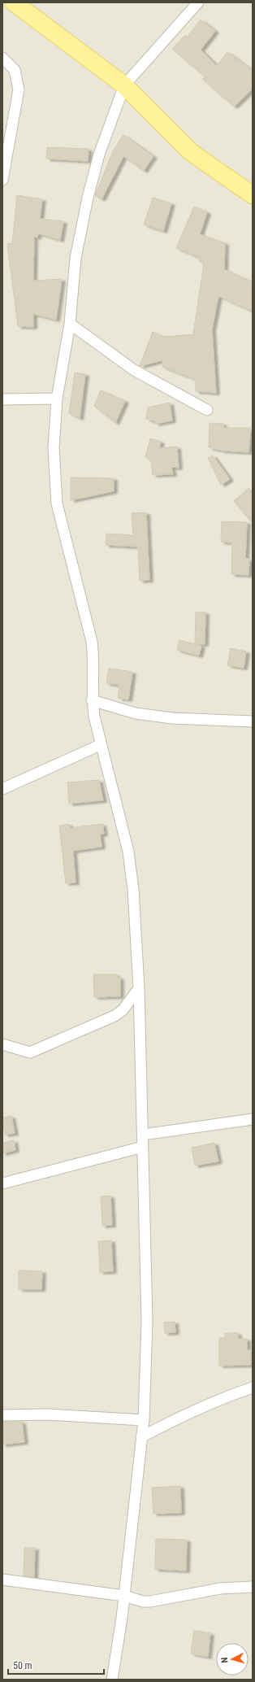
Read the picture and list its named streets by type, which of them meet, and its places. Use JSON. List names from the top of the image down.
{
  "scale_bar": "50 m",
  "north": "left"
}
